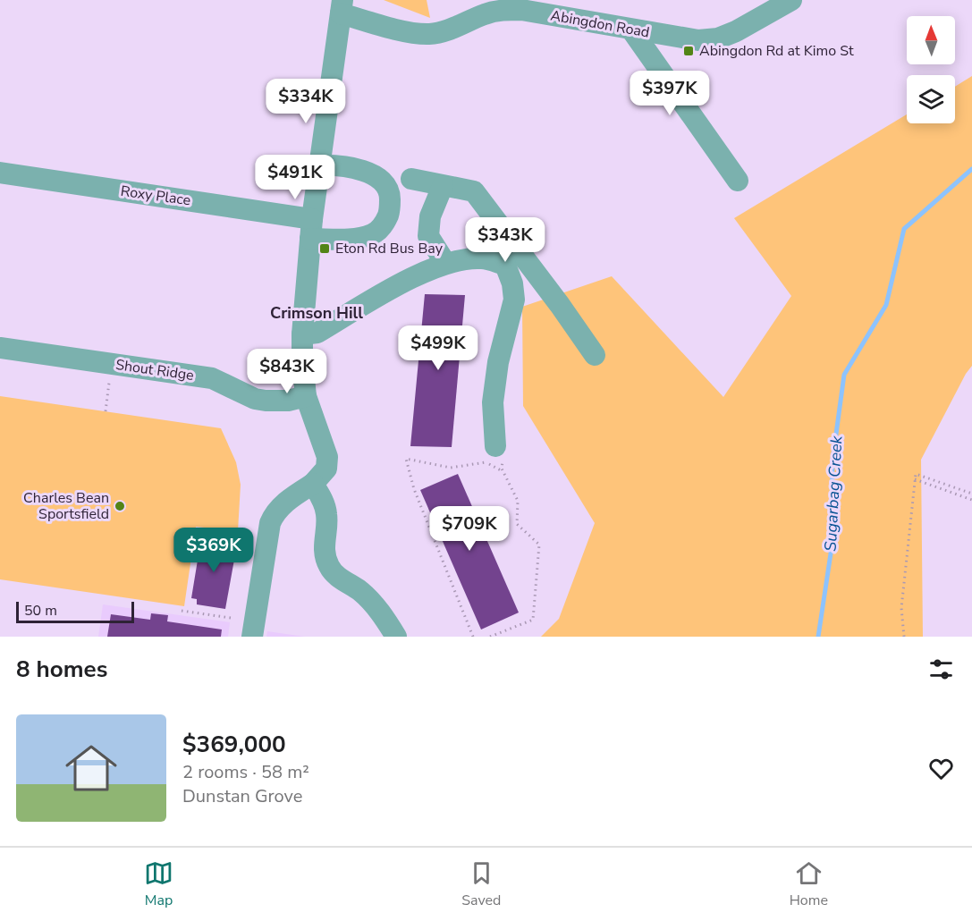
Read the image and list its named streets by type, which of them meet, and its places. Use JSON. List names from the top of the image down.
{
  "streets": {
    "street": ["Abingdon Road", "Roxy Place", "Shout Ridge"]
  },
  "districts": ["Crimson Hill"],
  "water": ["Sugarbag Creek"],
  "places": {
    "transit": ["Abingdon Rd at Kimo St", "Eton Rd Bus Bay"],
    "other": ["Charles Bean Sportsfield"]
  },
  "scale_bar": "50 m",
  "north": "top",
  "page": {
    "price": [
      "$397K",
      "$334K",
      "$491K",
      "$343K",
      "$499K",
      "$843K",
      "$709K",
      "$369K"
    ],
    "scale": "50 m",
    "heading": "8 homes",
    "list": [
      {
        "name": "$369,000",
        "note": "2 rooms · 58 m² · Dunstan Grove"
      }
    ],
    "tabs": ["Map", "Saved", "Home"]
  }
}
